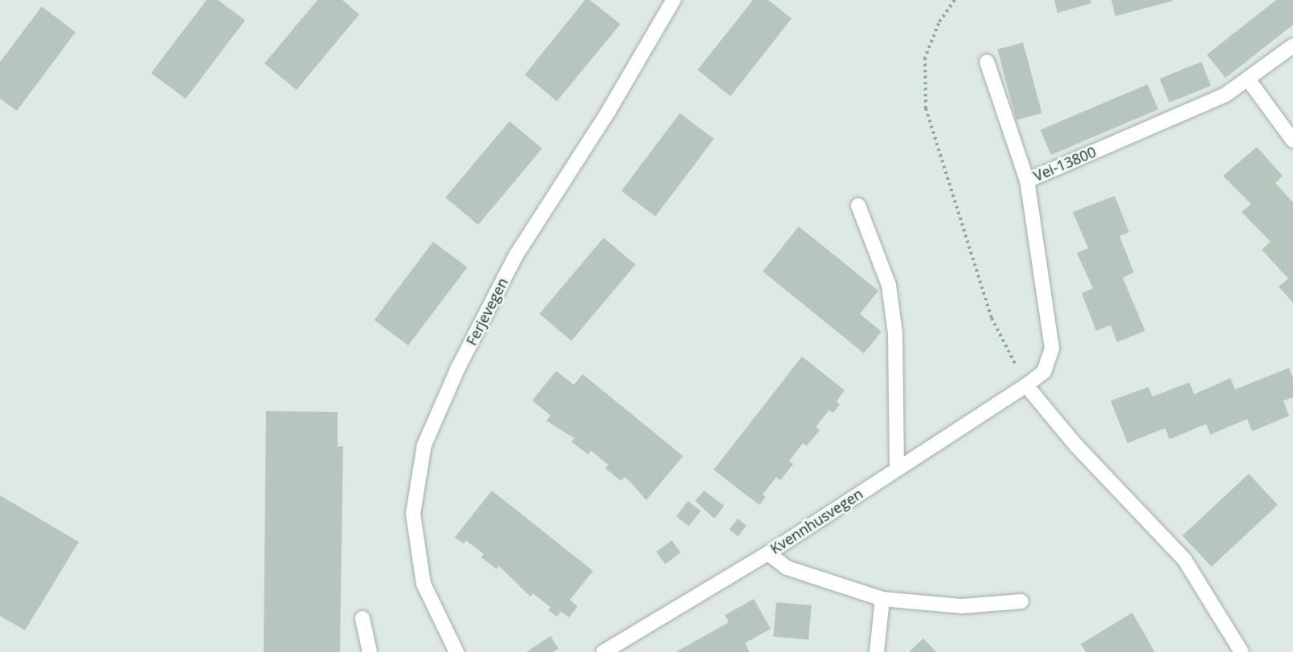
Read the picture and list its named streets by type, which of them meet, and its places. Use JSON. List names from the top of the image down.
{
  "streets": {
    "street": ["Vei-13800", "Ferjevegen", "Kvennhusvegen"]
  },
  "crossings": [
    ["Vei-13800", "Kvennhusvegen"]
  ]
}
